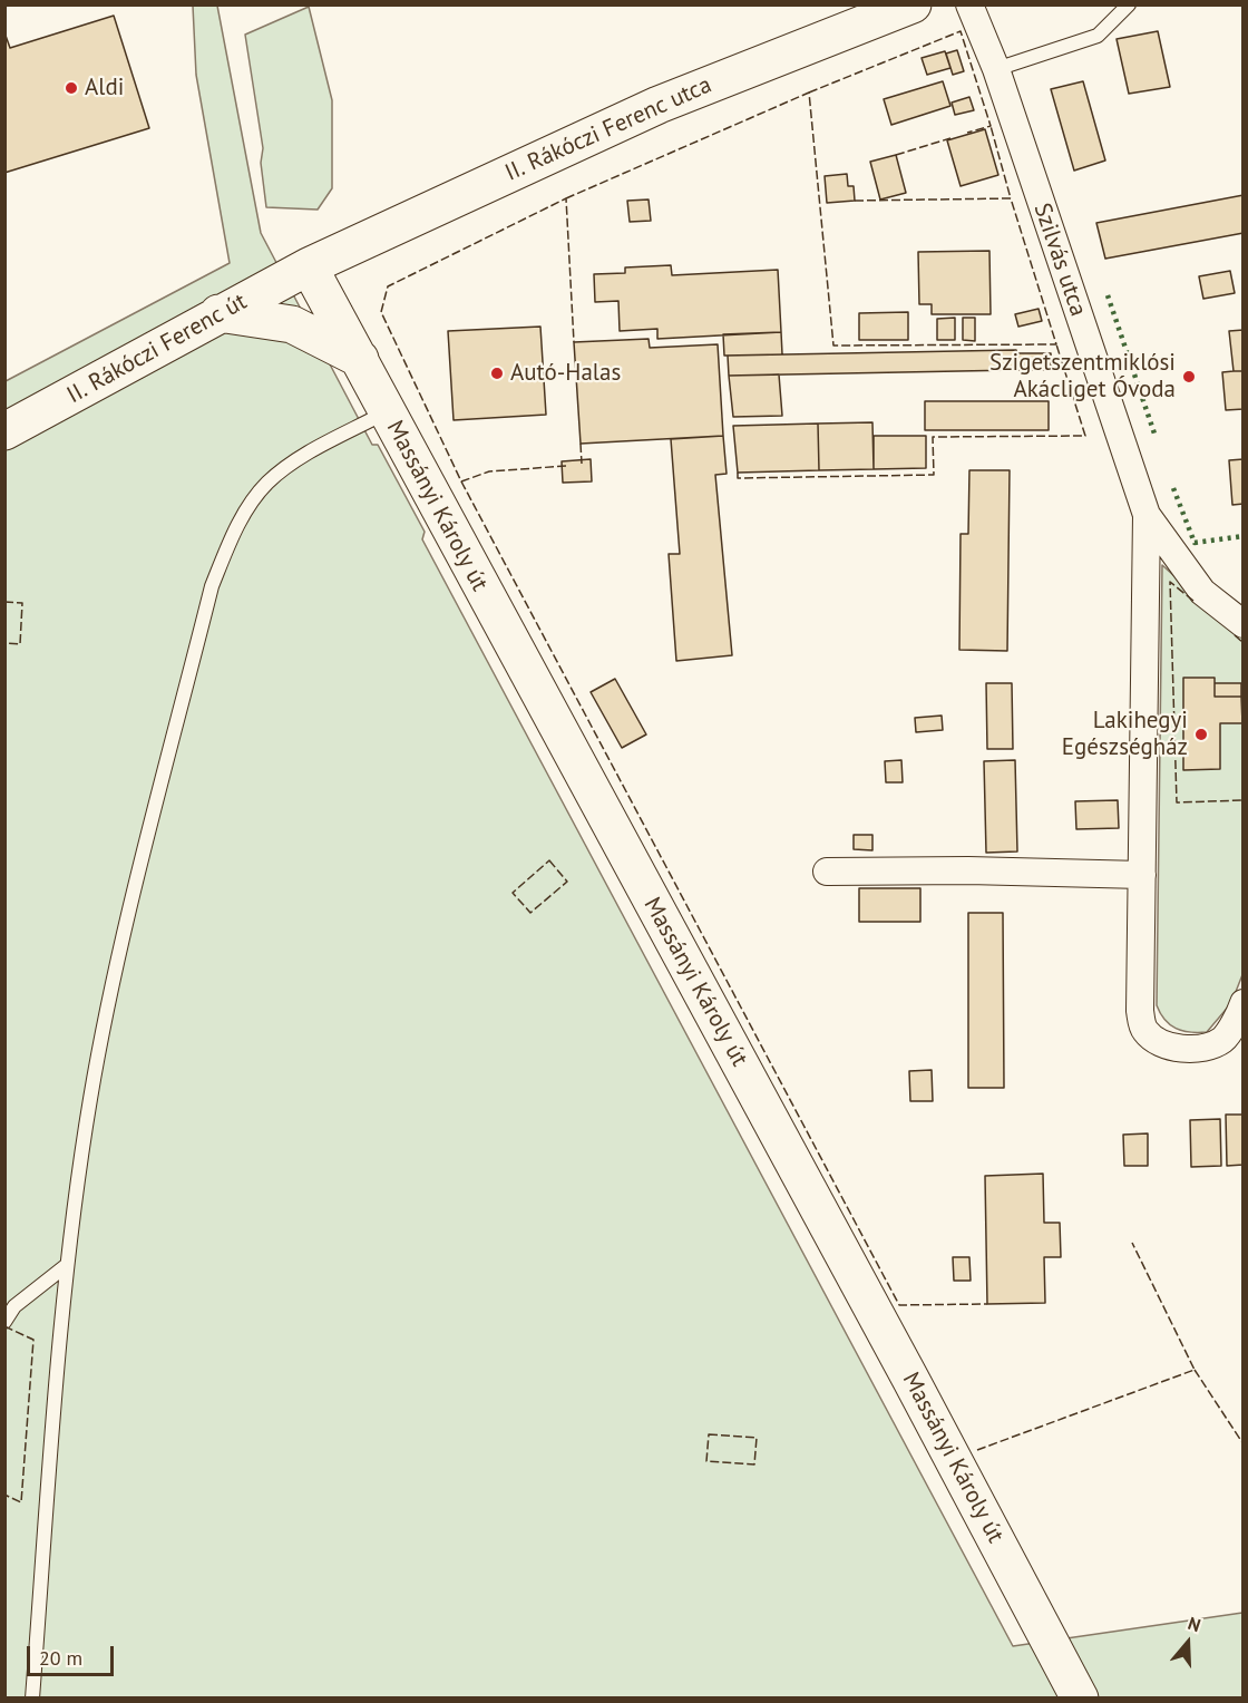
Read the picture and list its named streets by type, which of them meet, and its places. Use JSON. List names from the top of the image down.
{
  "streets": {
    "street": [
      "II. Rákóczi Ferenc utca",
      "Szilvás utca",
      "II. Rákóczi Ferenc út",
      "Massányi Károly út"
    ]
  },
  "crossings": [
    ["II. Rákóczi Ferenc utca", "II. Rákóczi Ferenc út"],
    ["II. Rákóczi Ferenc utca", "Massányi Károly út"],
    ["II. Rákóczi Ferenc út", "Massányi Károly út"]
  ],
  "places": [
    "Aldi",
    "Autó-Halas",
    "Szigetszentmiklósi Akácliget Óvoda",
    "Lakihegyi Egészségház"
  ],
  "scale_bar": "20 m",
  "north": "top"
}
